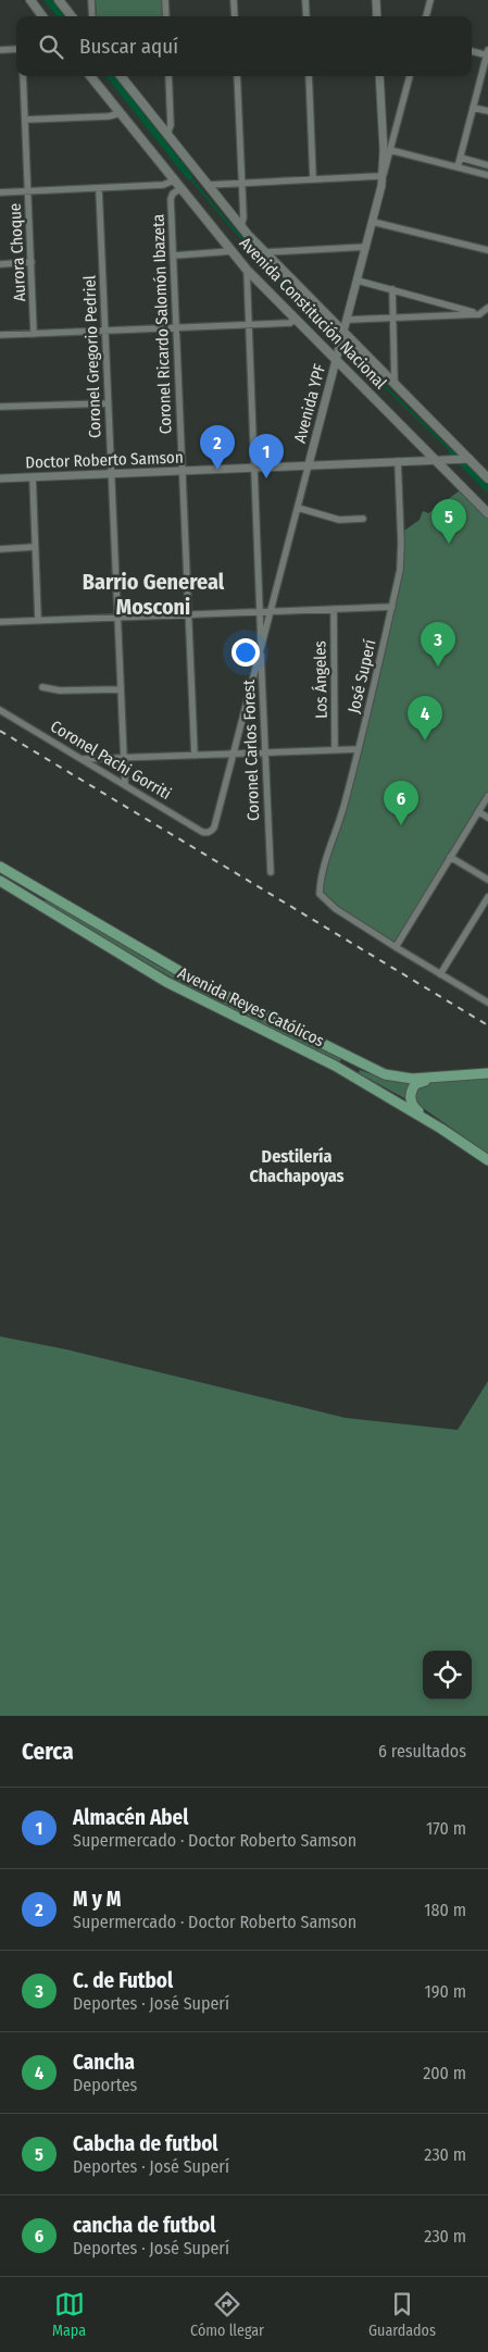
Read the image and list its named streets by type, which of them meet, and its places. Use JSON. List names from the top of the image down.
{
  "streets": {
    "main road": ["Avenida Constitución Nacional", "Avenida Reyes Católicos"],
    "street": [
      "Aurora Choque",
      "Coronel Ricardo Salomón Ibazeta",
      "Coronel Gregorio Pedriel",
      "Avenida YPF",
      "Doctor Roberto Samson",
      "José Superí",
      "Los Ángeles",
      "Coronel Carlos Forest",
      "Coronel Pachi Gorriti"
    ]
  },
  "crossings": [
    ["Avenida Constitución Nacional", "Coronel Ricardo Salomón Ibazeta"],
    ["Avenida Constitución Nacional", "Avenida YPF"],
    ["Avenida Constitución Nacional", "Doctor Roberto Samson"],
    ["Avenida Constitución Nacional", "Coronel Carlos Forest"],
    ["Coronel Ricardo Salomón Ibazeta", "Doctor Roberto Samson"],
    ["Coronel Gregorio Pedriel", "Doctor Roberto Samson"],
    ["Coronel Gregorio Pedriel", "Coronel Pachi Gorriti"],
    ["Avenida YPF", "Doctor Roberto Samson"],
    ["Avenida YPF", "Coronel Carlos Forest"],
    ["Avenida YPF", "Coronel Pachi Gorriti"],
    ["Doctor Roberto Samson", "José Superí"],
    ["Doctor Roberto Samson", "Coronel Carlos Forest"]
  ],
  "districts": ["Barrio Genereal Mosconi", "Destilería Chachapoyas"],
  "page": {
    "search": "Buscar aquí",
    "pins": [
      "2",
      "1",
      "5",
      "3",
      "4",
      "6"
    ],
    "heading": ["Cerca", "6 resultados"],
    "list": [
      {
        "mark": "1",
        "name": "Almacén Abel",
        "note": "Supermercado · Doctor Roberto Samson",
        "value": "170 m"
      },
      {
        "mark": "2",
        "name": "M y M",
        "note": "Supermercado · Doctor Roberto Samson",
        "value": "180 m"
      },
      {
        "mark": "3",
        "name": "C. de Futbol",
        "note": "Deportes · José Superí",
        "value": "190 m"
      },
      {
        "mark": "4",
        "name": "Cancha",
        "note": "Deportes",
        "value": "200 m"
      },
      {
        "mark": "5",
        "name": "Cabcha de futbol",
        "note": "Deportes · José Superí",
        "value": "230 m"
      },
      {
        "mark": "6",
        "name": "cancha de futbol",
        "note": "Deportes · José Superí",
        "value": "230 m"
      }
    ],
    "nav": ["Mapa", "Cómo llegar", "Guardados"]
  }
}
